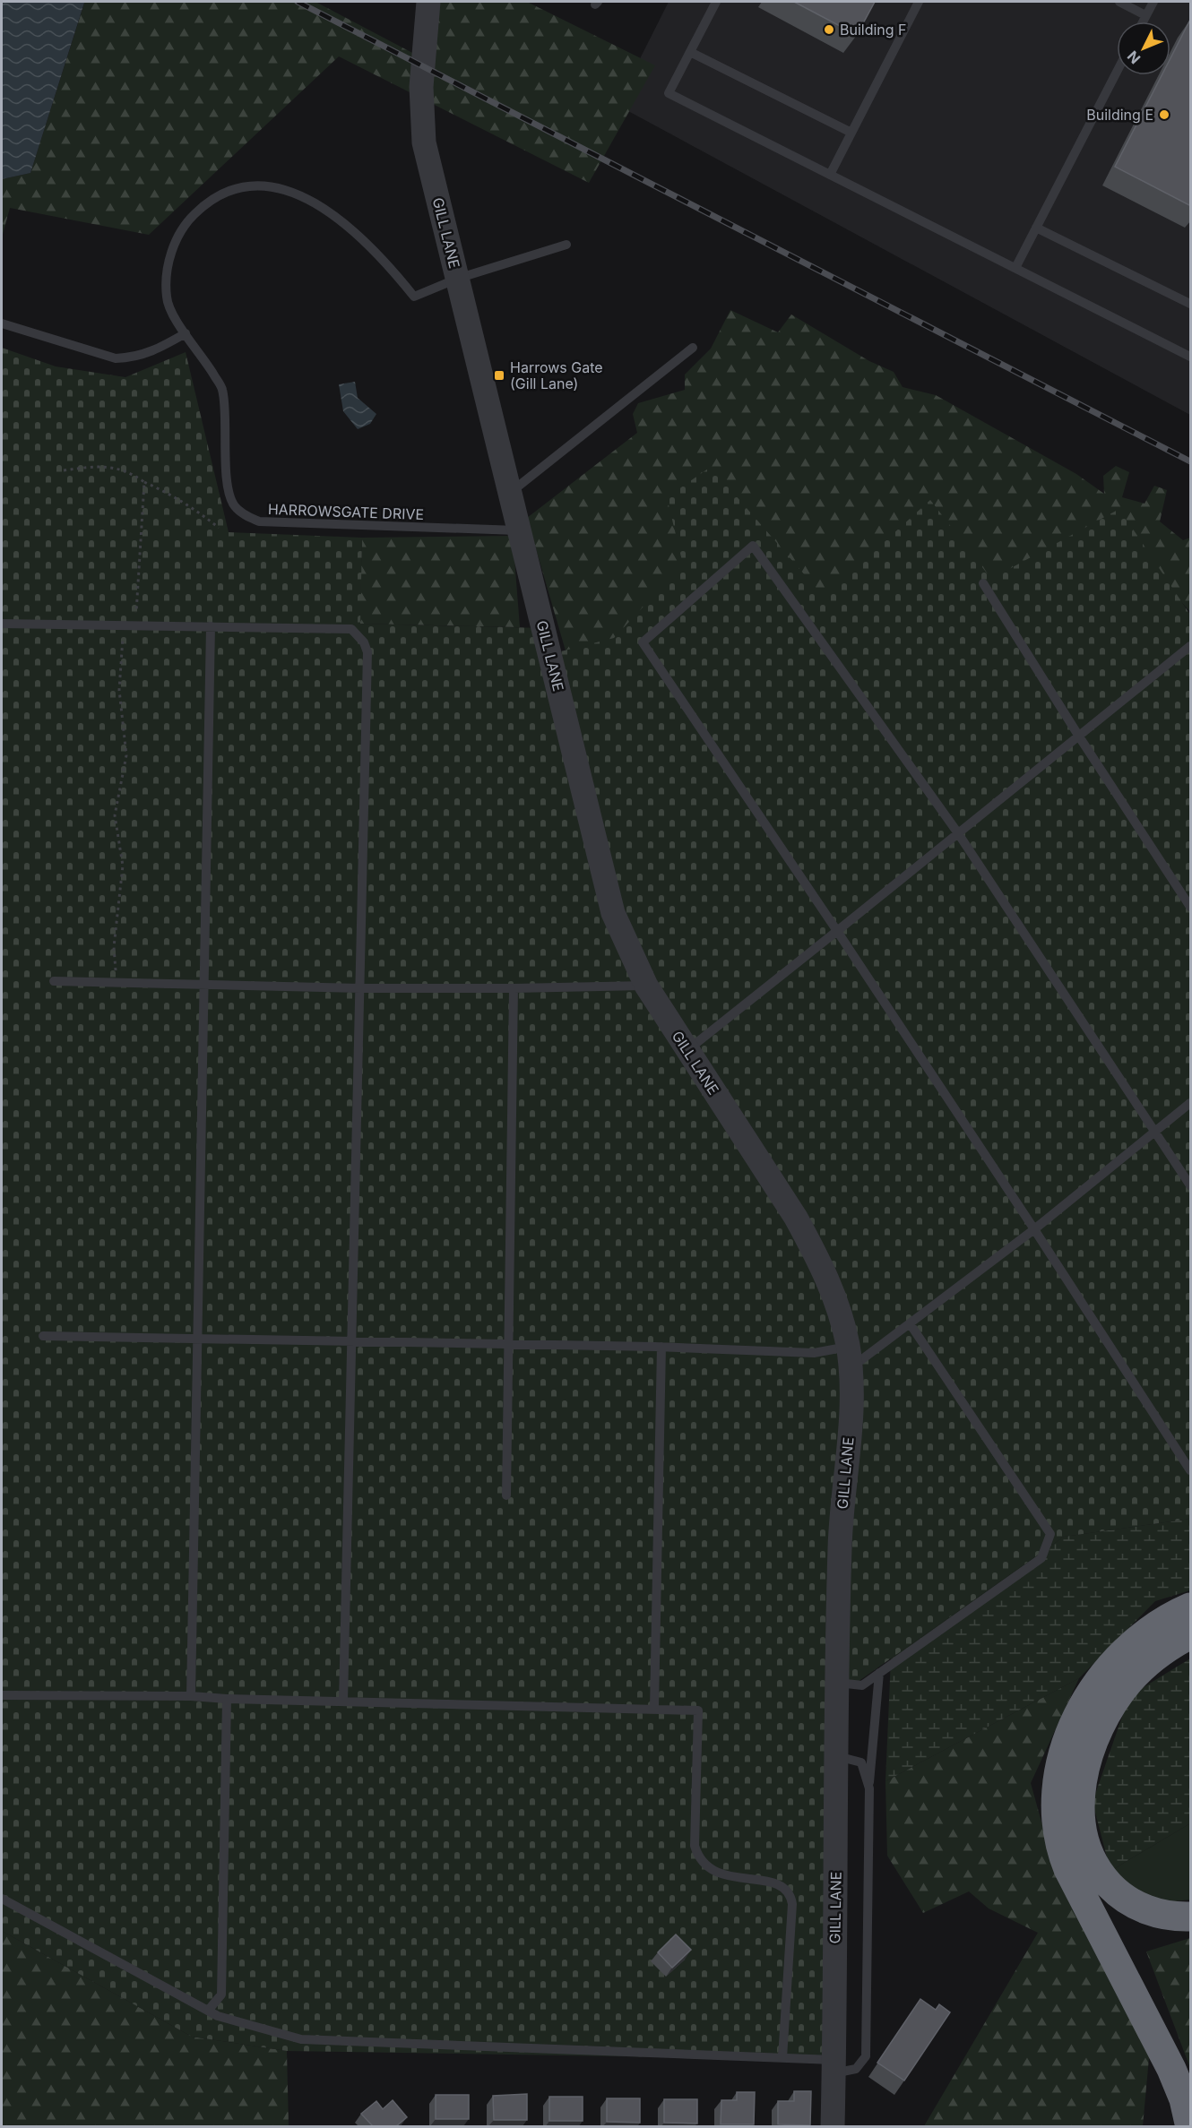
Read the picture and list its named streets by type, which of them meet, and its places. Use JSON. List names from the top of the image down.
{
  "streets": {
    "street": ["GILL LANE"],
    "lane": ["HARROWSGATE DRIVE"]
  },
  "crossings": [
    ["GILL LANE", "HARROWSGATE DRIVE"]
  ],
  "places": {
    "other": ["Building F", "Building E"],
    "transit": ["Harrows Gate (Gill Lane)"]
  },
  "north": "bottom left"
}
